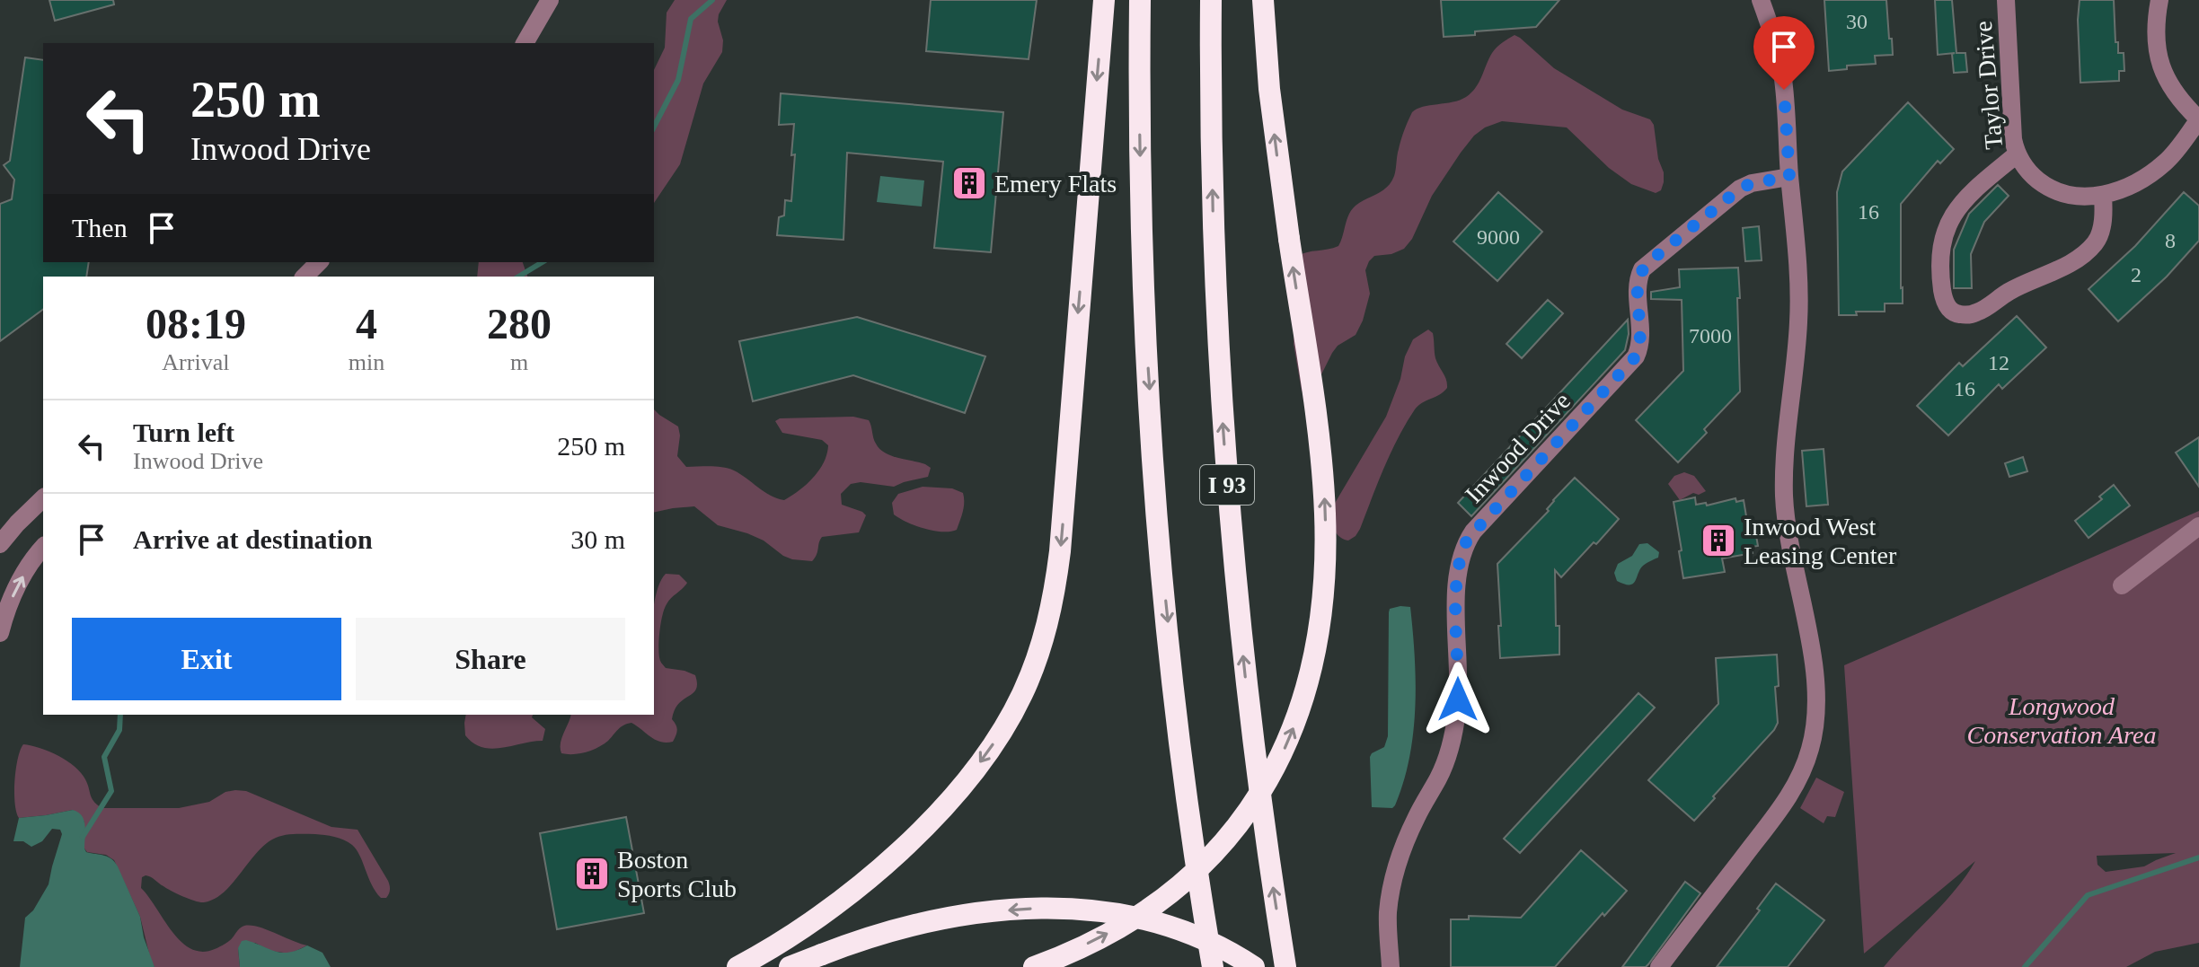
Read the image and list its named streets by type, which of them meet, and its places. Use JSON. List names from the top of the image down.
{
  "streets": {
    "highway": ["I 93"],
    "street": ["Taylor Drive", "Inwood Drive"]
  },
  "parks": ["Longwood Conservation Area"],
  "places": {
    "building": ["Emery Flats", "Inwood West Leasing Center", "Boston Sports Club"]
  },
  "house_numbers": [
    "30",
    "16",
    "9000",
    "8",
    "2",
    "7000",
    "12",
    "16"
  ],
  "page": {
    "turn": ["250 m", "Inwood Drive"],
    "then": "Then",
    "eta": [
      "08:19",
      "Arrival",
      "4",
      "min",
      "280",
      "m"
    ],
    "list": [
      {
        "name": "Turn left",
        "note": "Inwood Drive",
        "value": "250 m"
      },
      {
        "name": "Arrive at destination",
        "value": "30 m"
      }
    ],
    "buttons": ["Exit", "Share"]
  }
}
